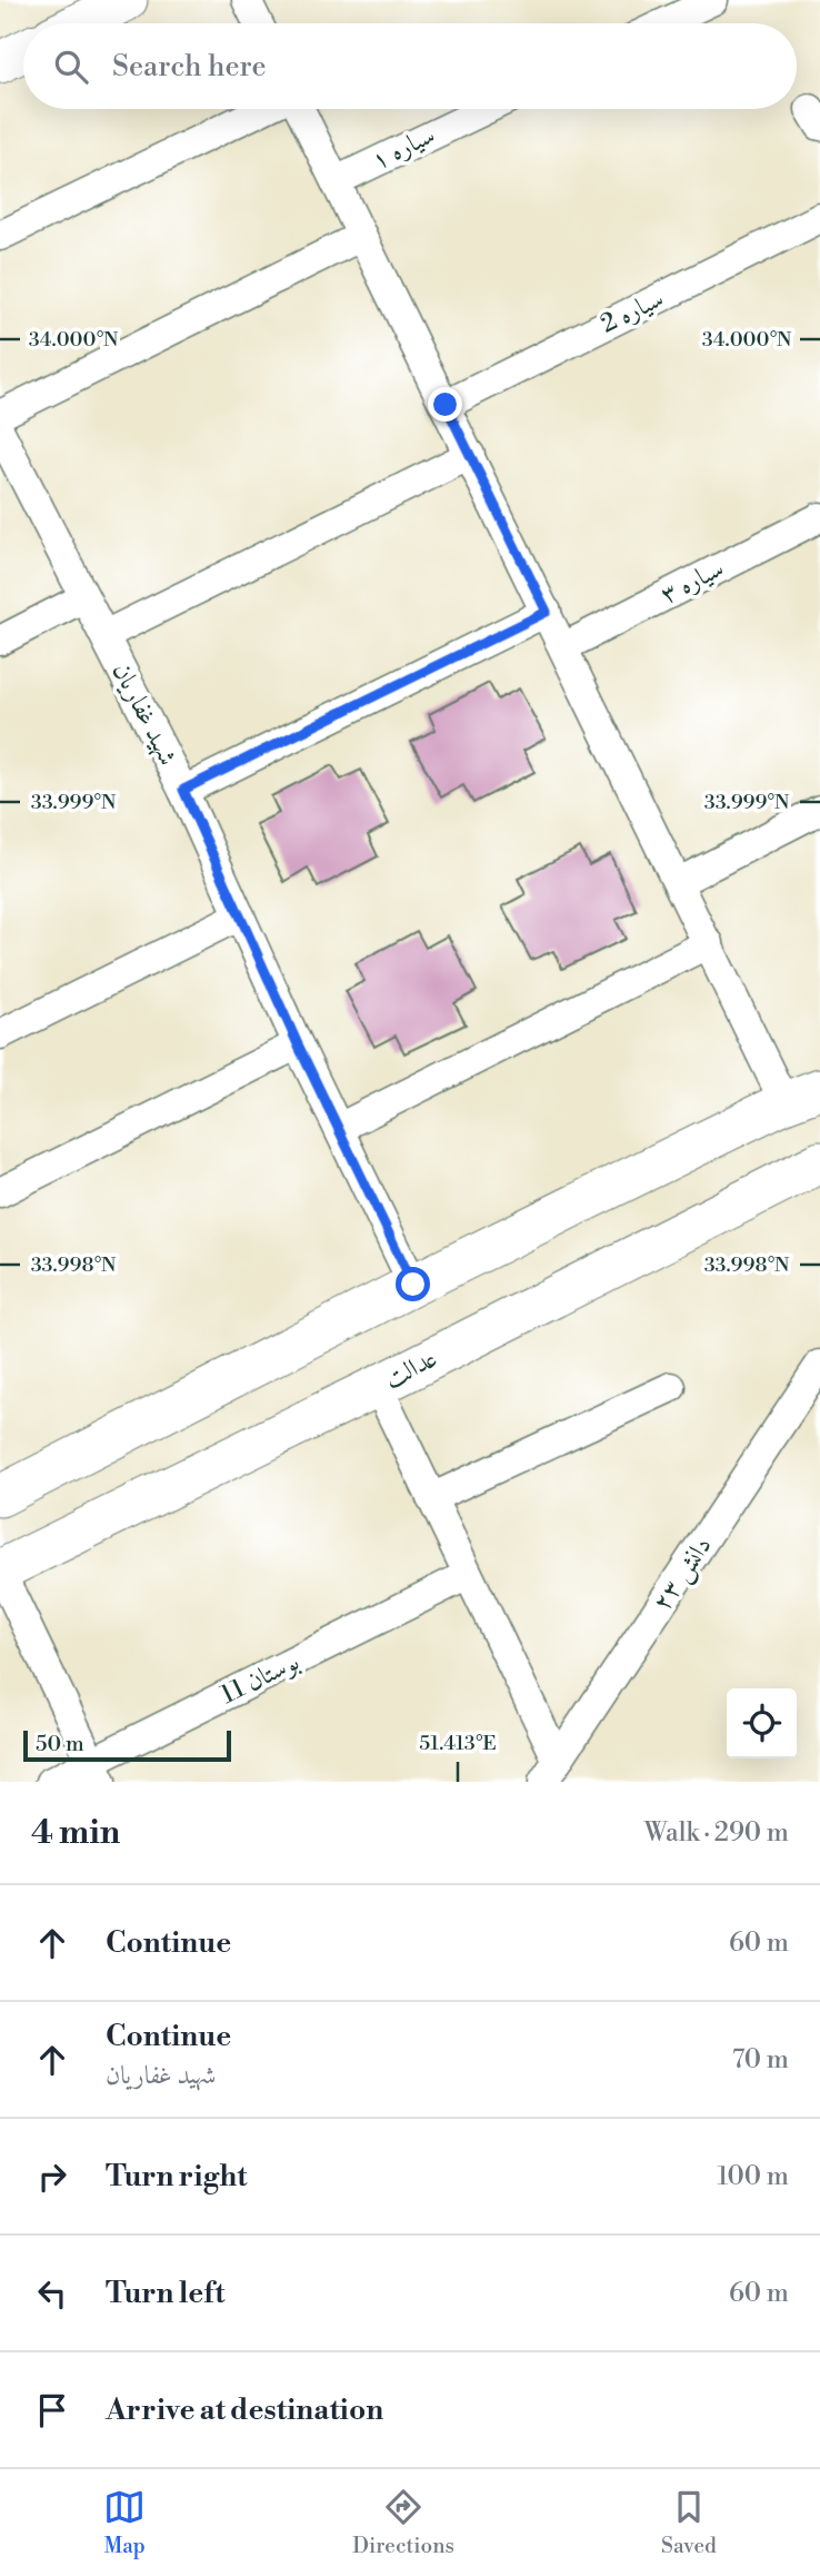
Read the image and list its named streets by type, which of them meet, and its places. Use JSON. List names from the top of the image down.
{
  "streets": {
    "street": [
      "سیاره ۱",
      "سیاره 2",
      "سیاره ۳",
      "شهید غفاریان",
      "عدالت",
      "دانش ۲۳",
      "بوستان 11"
    ]
  },
  "scale_bar": "50 m",
  "page": {
    "search": "Search here",
    "scale": "50 m",
    "heading": ["4 min", "Walk · 290 m"],
    "list": [
      ["Continue", "60 m"],
      ["Continue", "شهید غفاریان", "70 m"],
      ["Turn right", "100 m"],
      ["Turn left", "60 m"],
      "Arrive at destination"
    ],
    "nav": ["Map", "Directions", "Saved"]
  },
  "coordinates": [
    "34.000°N",
    "33.999°N",
    "33.998°N",
    "51.413°E"
  ]
}
